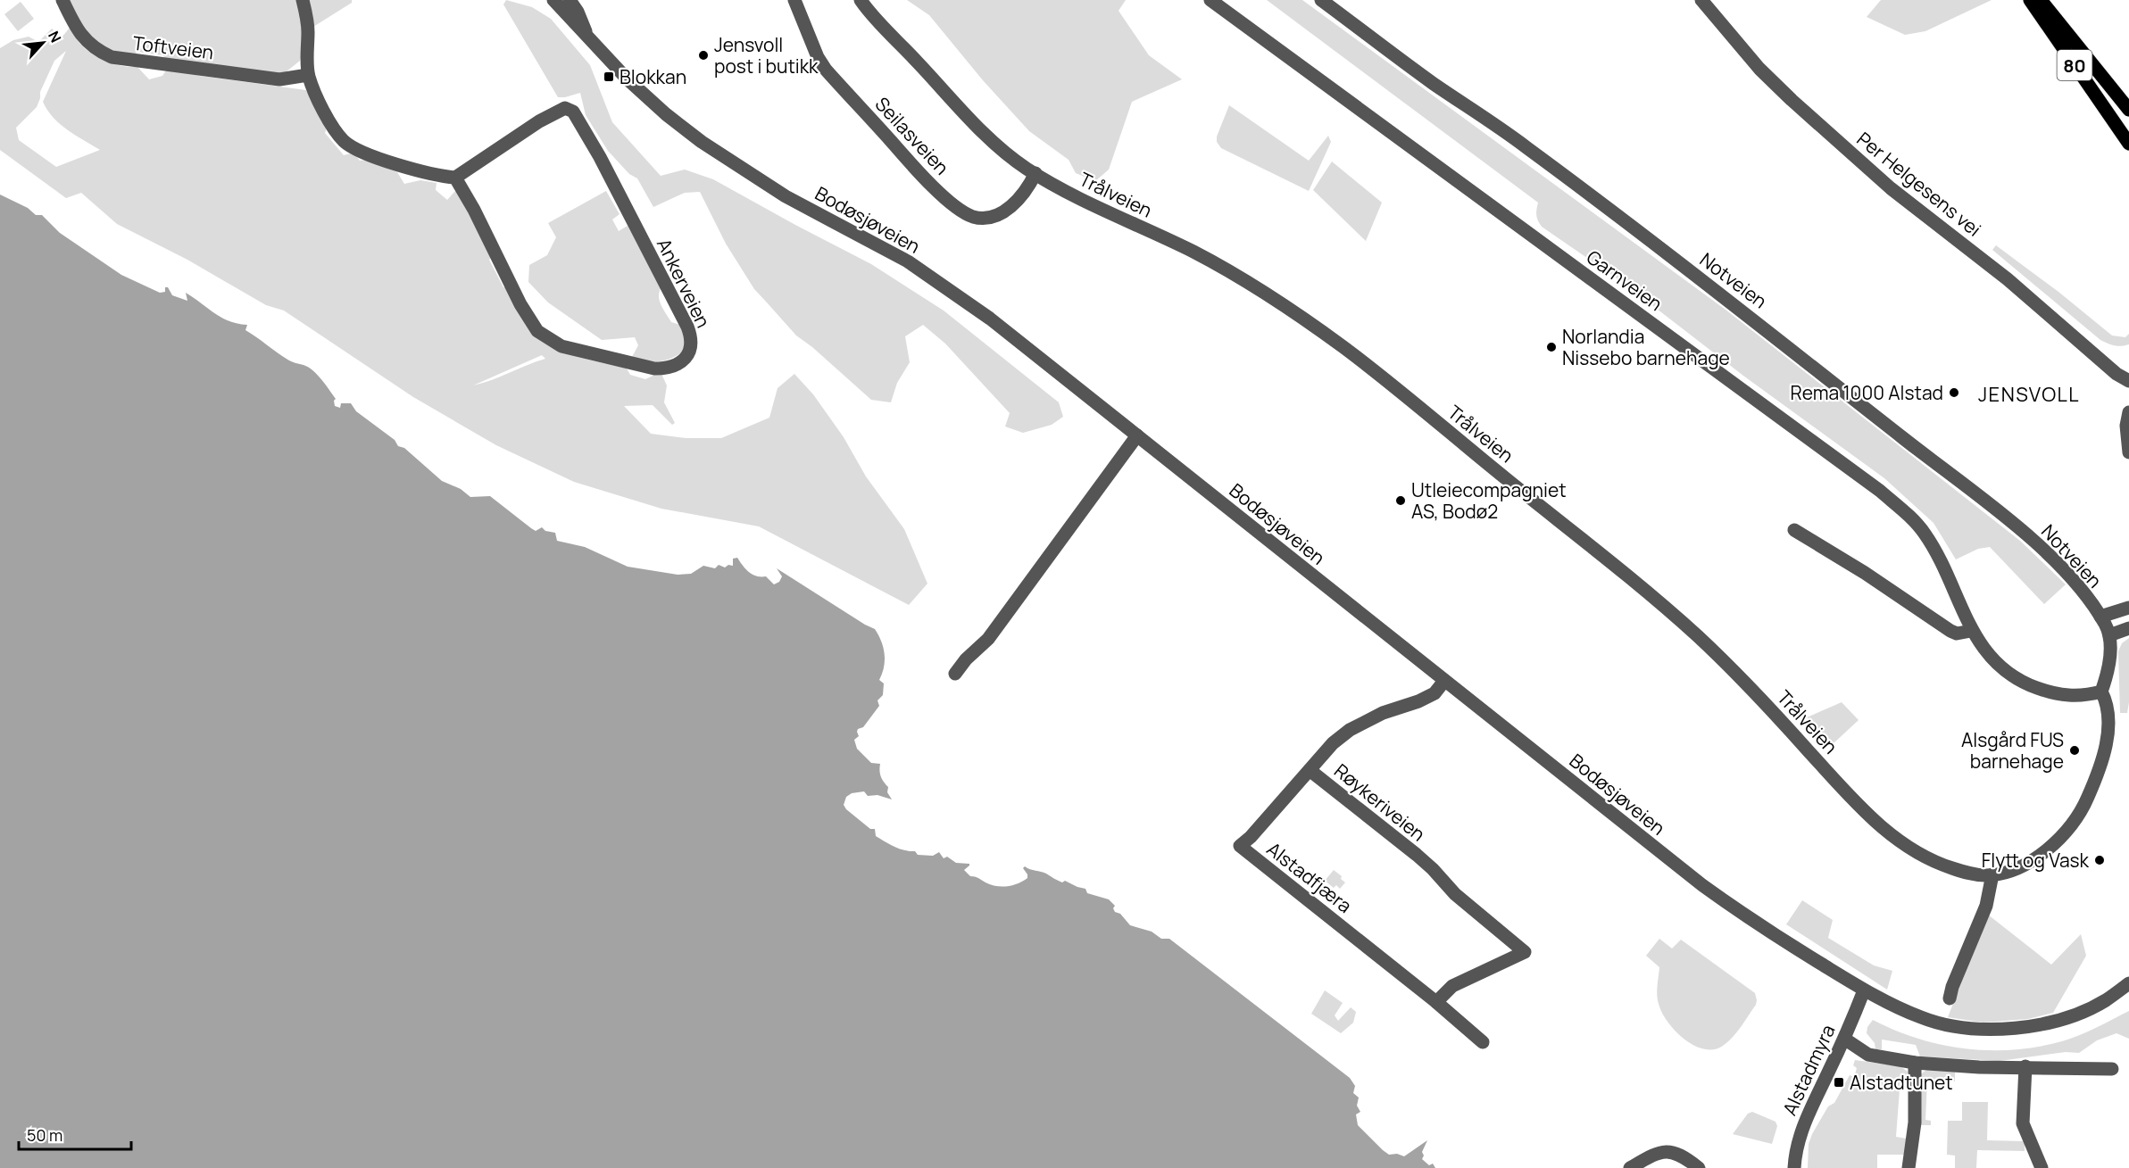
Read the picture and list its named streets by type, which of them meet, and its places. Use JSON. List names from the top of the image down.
{
  "streets": {
    "main road": ["80"],
    "street": [
      "Toftveien",
      "Seilasveien",
      "Per Helgesens vei",
      "Trålveien",
      "Bodøsjøveien",
      "Garnveien",
      "Notveien",
      "Ankerveien",
      "Røykeriveien",
      "Alstadfjæra",
      "Alstadmyra"
    ]
  },
  "crossings": [
    ["Seilasveien", "Trålveien"],
    ["Trålveien", "Garnveien"],
    ["Bodøsjøveien", "Røykeriveien"],
    ["Bodøsjøveien", "Alstadmyra"],
    ["Røykeriveien", "Alstadfjæra"]
  ],
  "districts": ["JENSVOLL"],
  "places": {
    "other": [
      "Jensvoll post i butikk",
      "Norlandia Nissebo barnehage",
      "Rema 1000 Alstad",
      "Utleiecompagniet AS, Bodø2",
      "Alsgård FUS barnehage",
      "Flytt og Vask"
    ],
    "transit": ["Blokkan", "Alstadtunet"]
  },
  "scale_bar": "50 m",
  "north": "top right"
}
